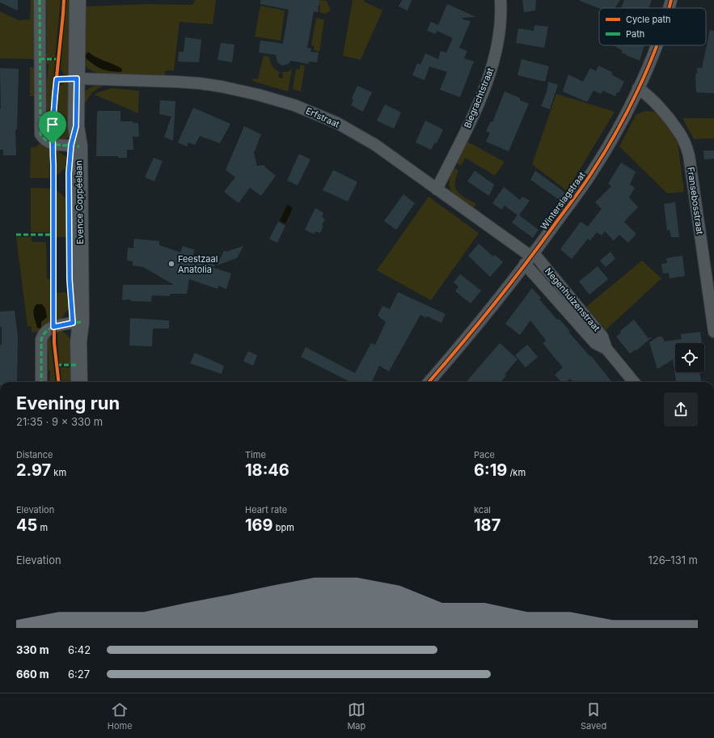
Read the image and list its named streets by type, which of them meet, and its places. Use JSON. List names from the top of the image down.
{
  "streets": {
    "street": [
      "Biegrachtstraat",
      "Erfstraat",
      "Winterslagstraat",
      "Fransebosstraat",
      "Evence Coppéelaan",
      "Negenhuizenstraat"
    ]
  },
  "crossings": [
    ["Biegrachtstraat", "Erfstraat"],
    ["Erfstraat", "Winterslagstraat"],
    ["Erfstraat", "Evence Coppéelaan"],
    ["Erfstraat", "Negenhuizenstraat"],
    ["Winterslagstraat", "Fransebosstraat"],
    ["Winterslagstraat", "Negenhuizenstraat"]
  ],
  "places": ["Feestzaal Anatolia"],
  "legend": ["Cycle path", "Path"],
  "page": {
    "heading": ["Evening run", "21:35 · 9 × 330 m"],
    "stats": [
      ["Distance", "2.97 km"],
      ["Time", "18:46"],
      ["Pace", "6:19 /km"],
      ["Elevation", "45 m"],
      ["Heart rate", "169 bpm"],
      ["kcal", "187"]
    ],
    "chart": ["Elevation", "126–131 m"],
    "list": [
      {
        "name": "330 m",
        "note": "6:42"
      },
      {
        "name": "660 m",
        "note": "6:27"
      }
    ],
    "tabs": ["Home", "Map", "Saved"]
  }
}
